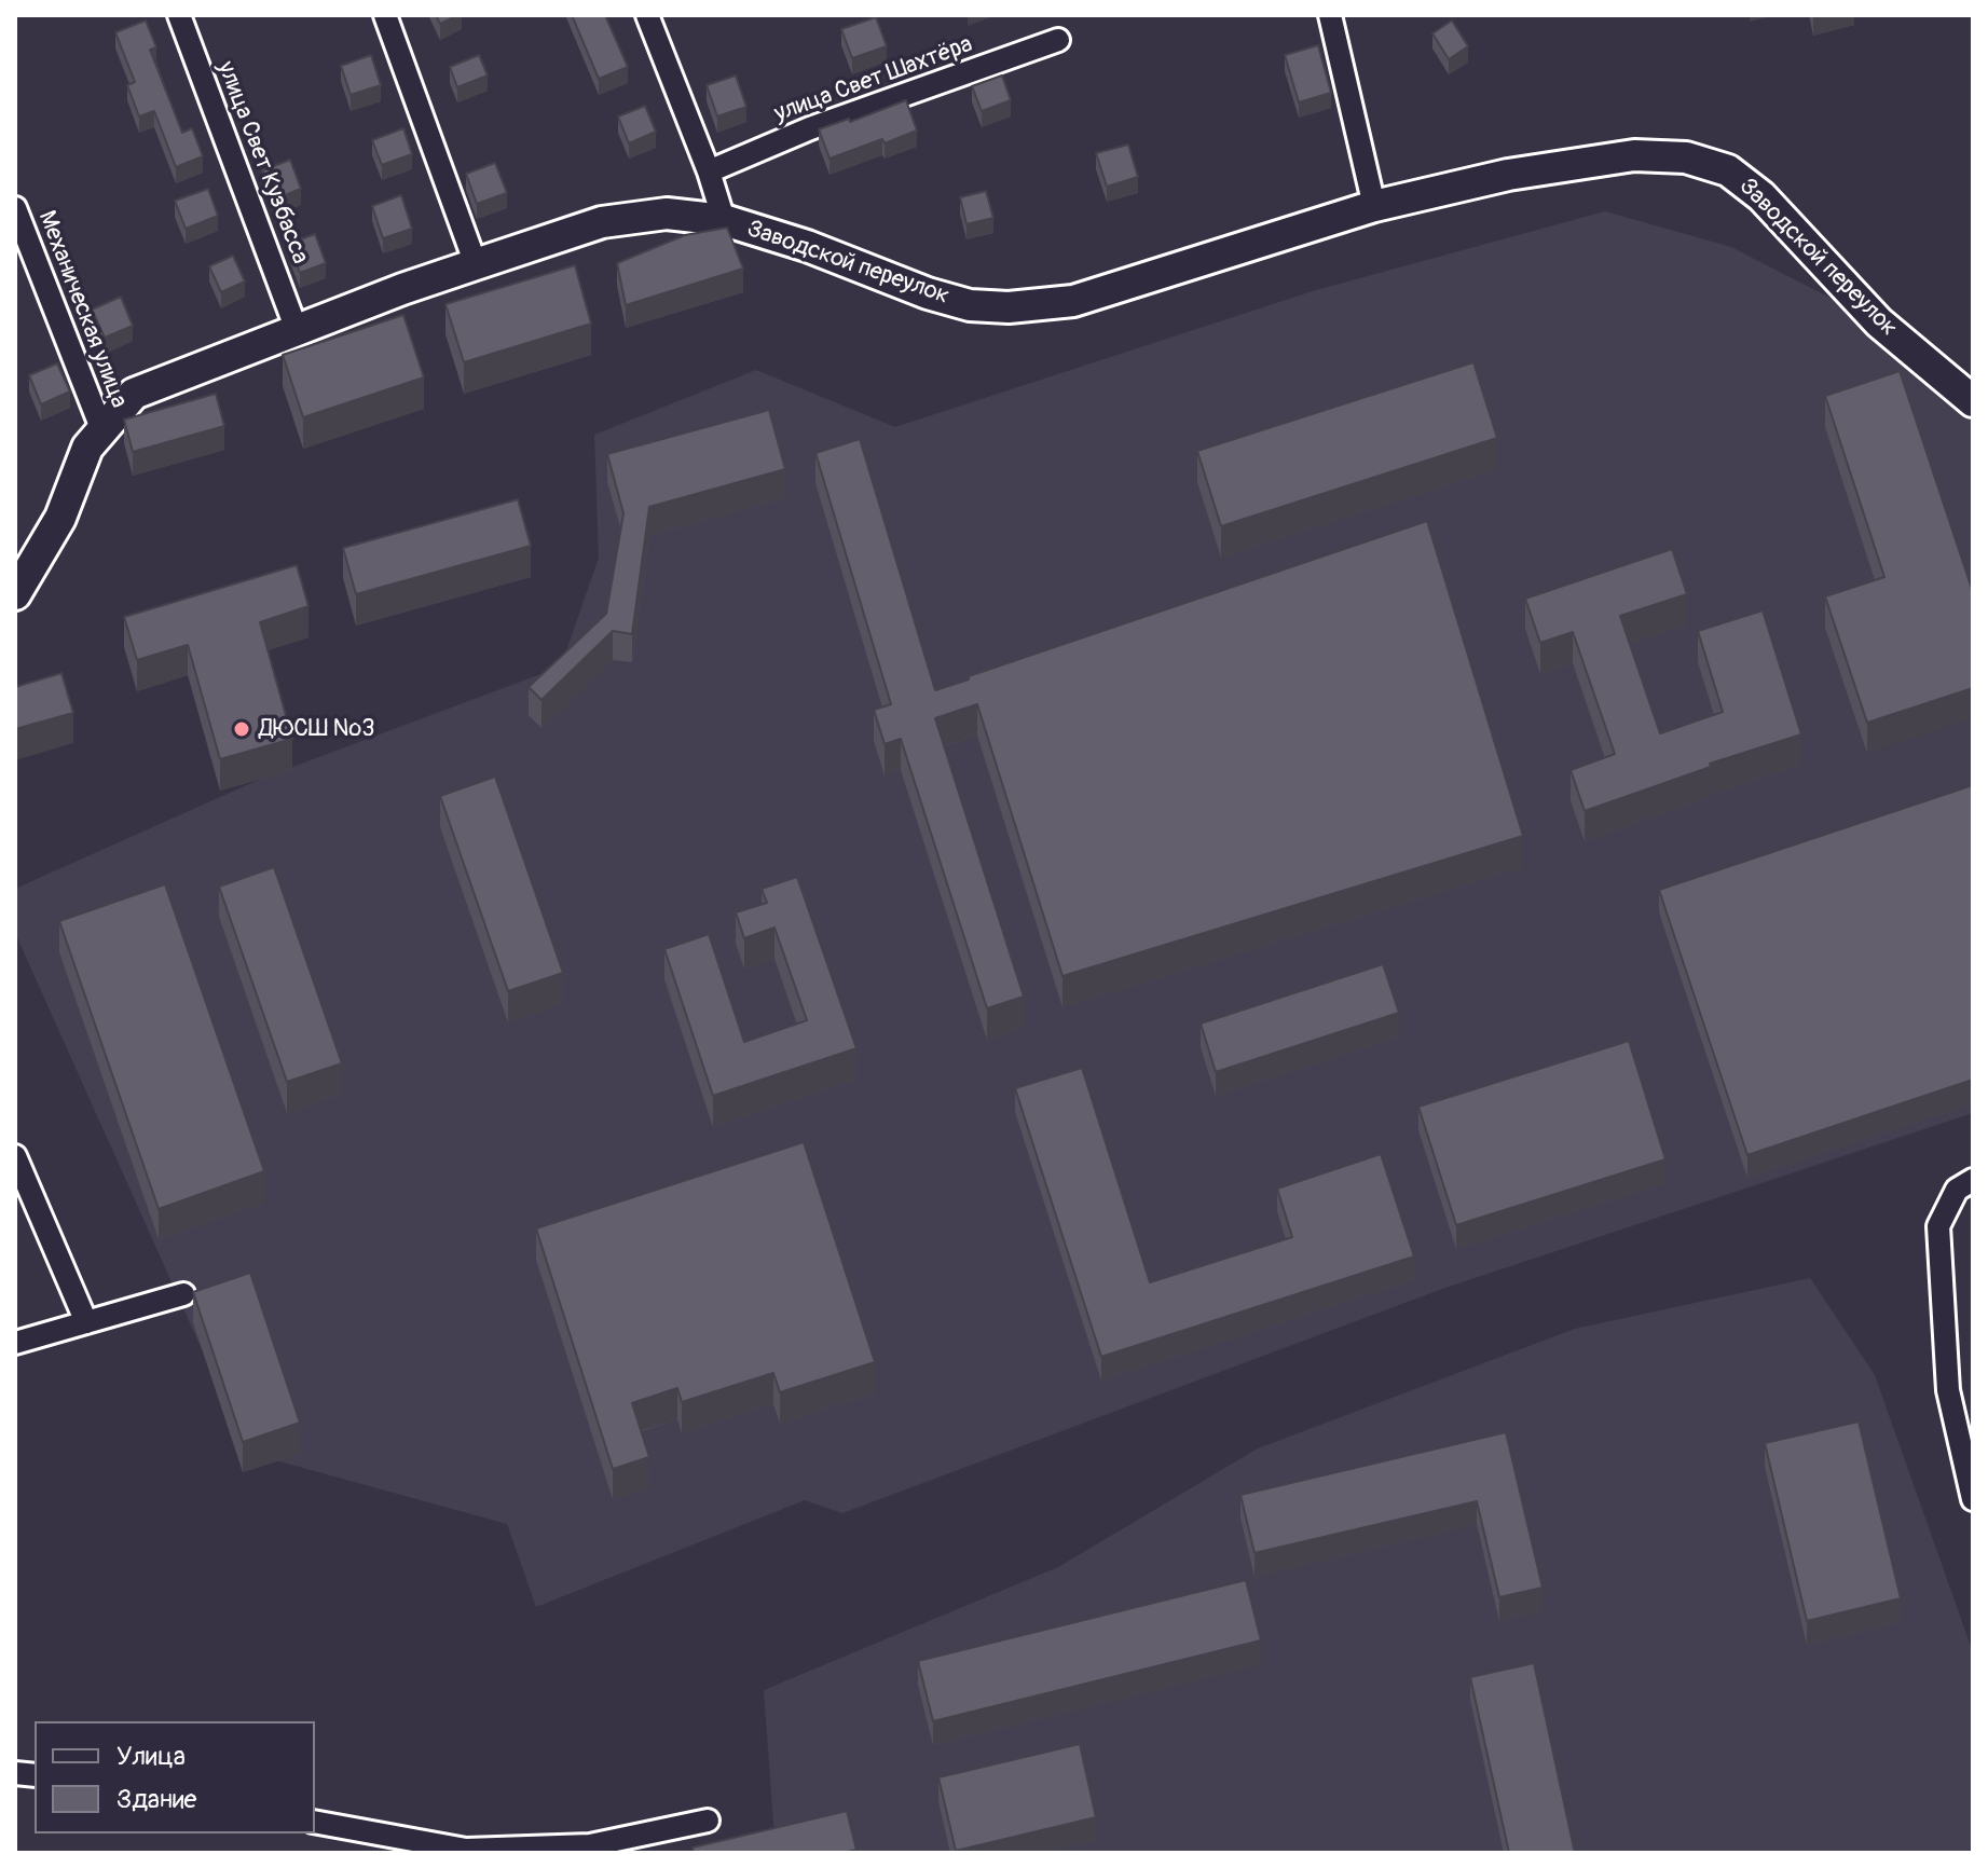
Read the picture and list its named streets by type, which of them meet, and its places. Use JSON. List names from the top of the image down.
{
  "streets": {
    "main road": ["Заводской переулок"],
    "street": ["улица Свет Шахтёра", "улица Свет Кузбасса", "Механическая улица"]
  },
  "crossings": [
    ["улица Свет Кузбасса", "Заводской переулок"],
    ["Заводской переулок", "Механическая улица"]
  ],
  "places": ["ДЮСШ №3"],
  "legend": ["Улица", "Здание"]
}
